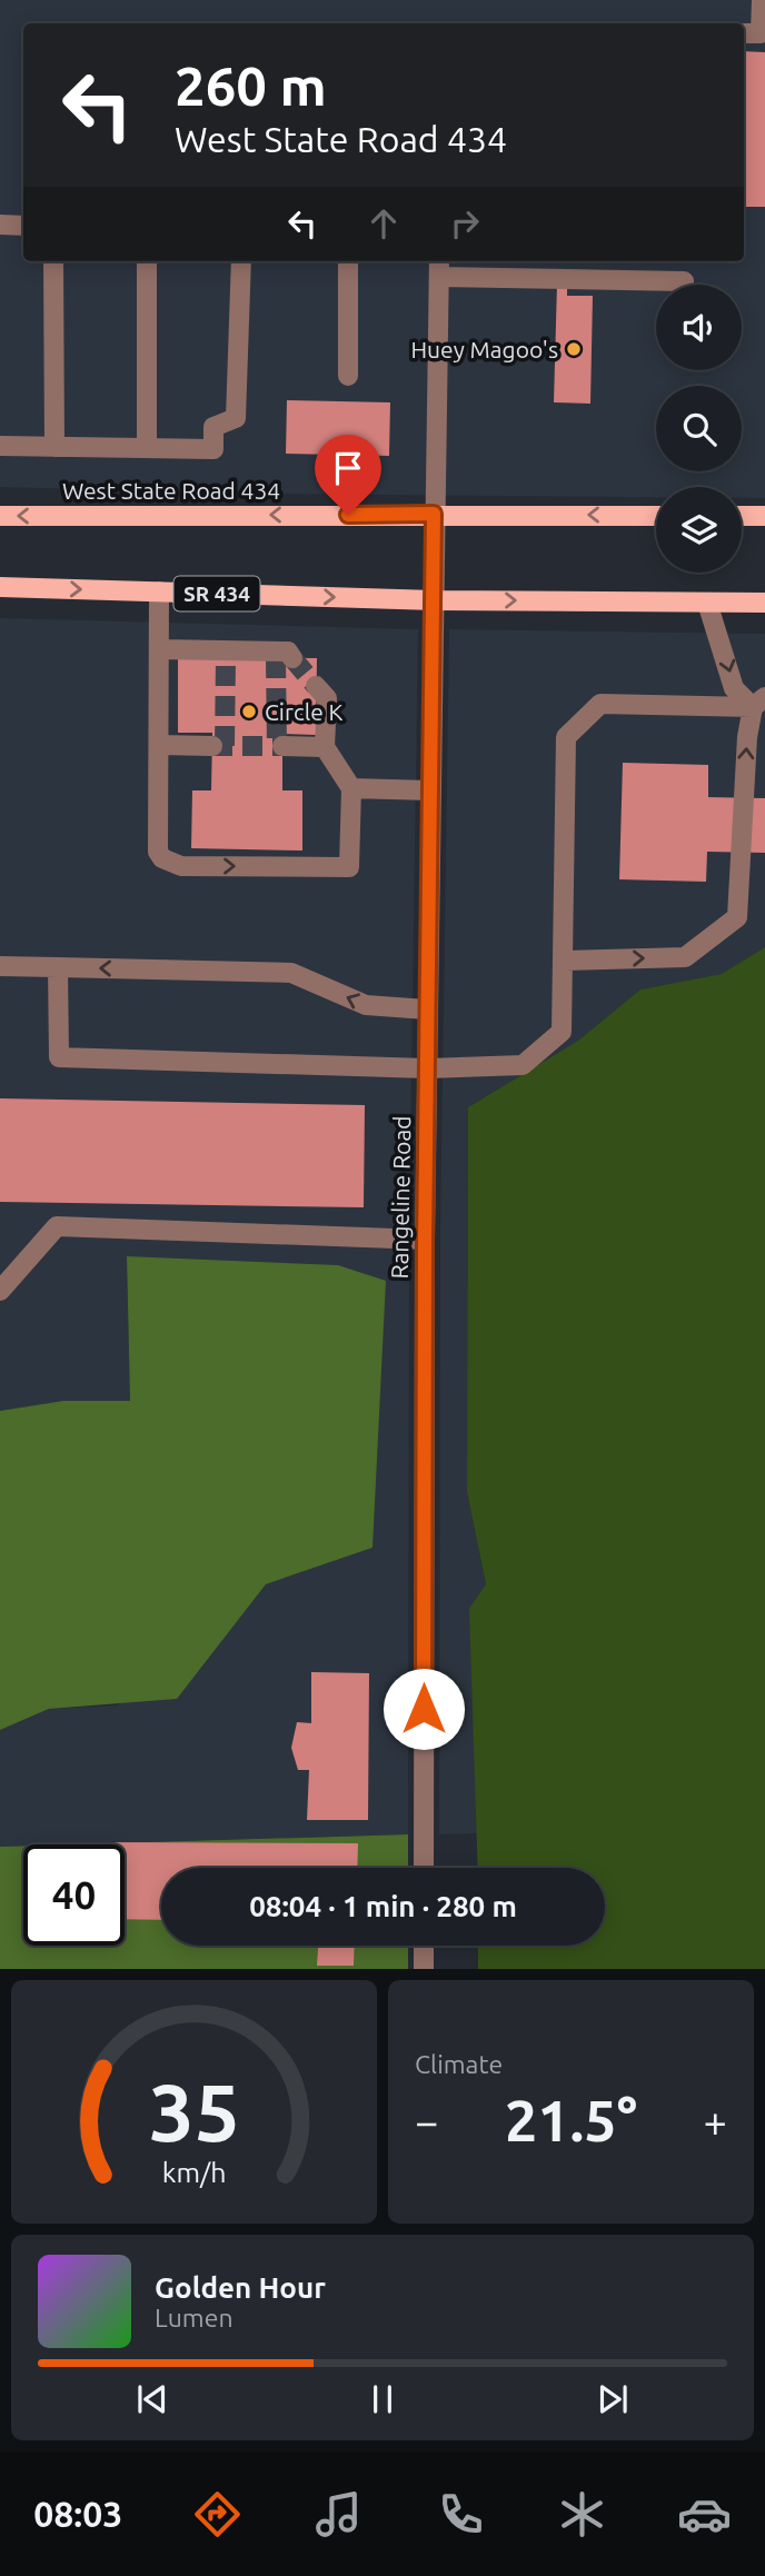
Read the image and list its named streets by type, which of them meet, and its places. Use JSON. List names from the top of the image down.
{
  "streets": {
    "main road": ["West State Road 434", "SR 434"],
    "street": ["Rangeline Road"]
  },
  "crossings": [
    ["West State Road 434", "Rangeline Road"],
    ["SR 434", "Rangeline Road"]
  ],
  "places": ["Huey Magoo's", "Circle K"],
  "page": {
    "turn": ["260 m", "West State Road 434"],
    "limit": "40",
    "trip": "08:04 · 1 min · 280 m",
    "tile": "Climate",
    "heat": ["−", "21.5°", "+"],
    "song": ["Golden Hour", "Lumen"],
    "tabs": "08:03",
    "gauge": ["35", "km/h"]
  }
}
